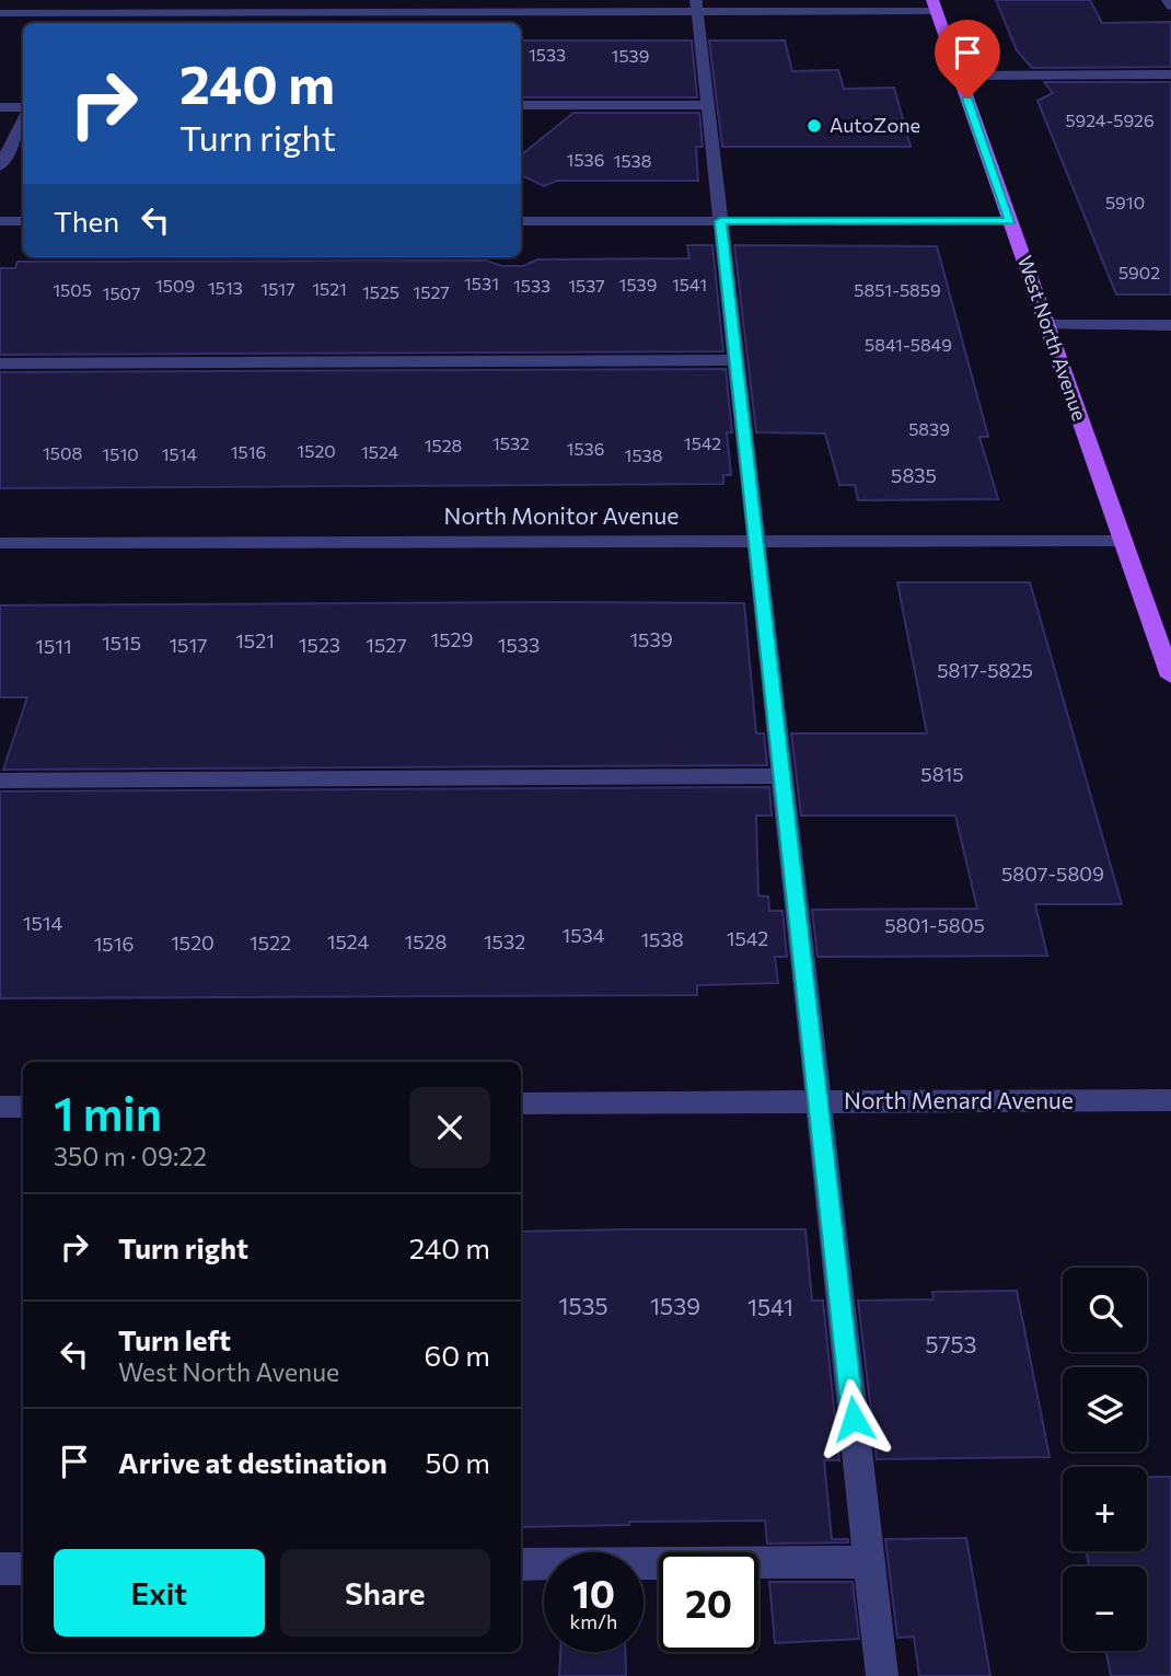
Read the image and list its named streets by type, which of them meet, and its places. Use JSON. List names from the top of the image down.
{
  "streets": {
    "main road": ["West North Avenue"],
    "street": ["North Monitor Avenue", "North Menard Avenue"]
  },
  "crossings": [
    ["West North Avenue", "North Monitor Avenue"]
  ],
  "places": ["AutoZone"],
  "house_numbers": [
    "1533",
    "1539",
    "5924-5926",
    "1536",
    "1538",
    "5910",
    "5902",
    "1531",
    "1539",
    "1541",
    "1509",
    "1533",
    "1537",
    "1513",
    "1517",
    "1521",
    "1505",
    "5851-5859",
    "1525",
    "1527",
    "1507",
    "5841-5849",
    "5839",
    "1532",
    "1542",
    "1528",
    "1536",
    "1520",
    "1516",
    "1524",
    "1508",
    "1510",
    "1514",
    "1538",
    "5835",
    "1529",
    "1539",
    "1521",
    "1515",
    "1517",
    "1523",
    "1527",
    "1533",
    "1511",
    "5817-5825",
    "5815",
    "5807-5809",
    "1514",
    "5801-5805",
    "1534",
    "1542",
    "1538",
    "1524",
    "1528",
    "1532",
    "1520",
    "1522",
    "1516",
    "1535",
    "1539",
    "1541",
    "5753"
  ],
  "page": {
    "turn": ["240 m", "Turn right"],
    "then": "Then",
    "heading": ["1 min", "350 m · 09:22"],
    "list": [
      {
        "name": "Turn right",
        "value": "240 m"
      },
      {
        "name": "Turn left",
        "note": "West North Avenue",
        "value": "60 m"
      },
      {
        "name": "Arrive at destination",
        "value": "50 m"
      }
    ],
    "map_buttons": ["+", "−"],
    "buttons": ["Exit", "Share"],
    "speed": "10 km/h",
    "limit": "20"
  }
}
